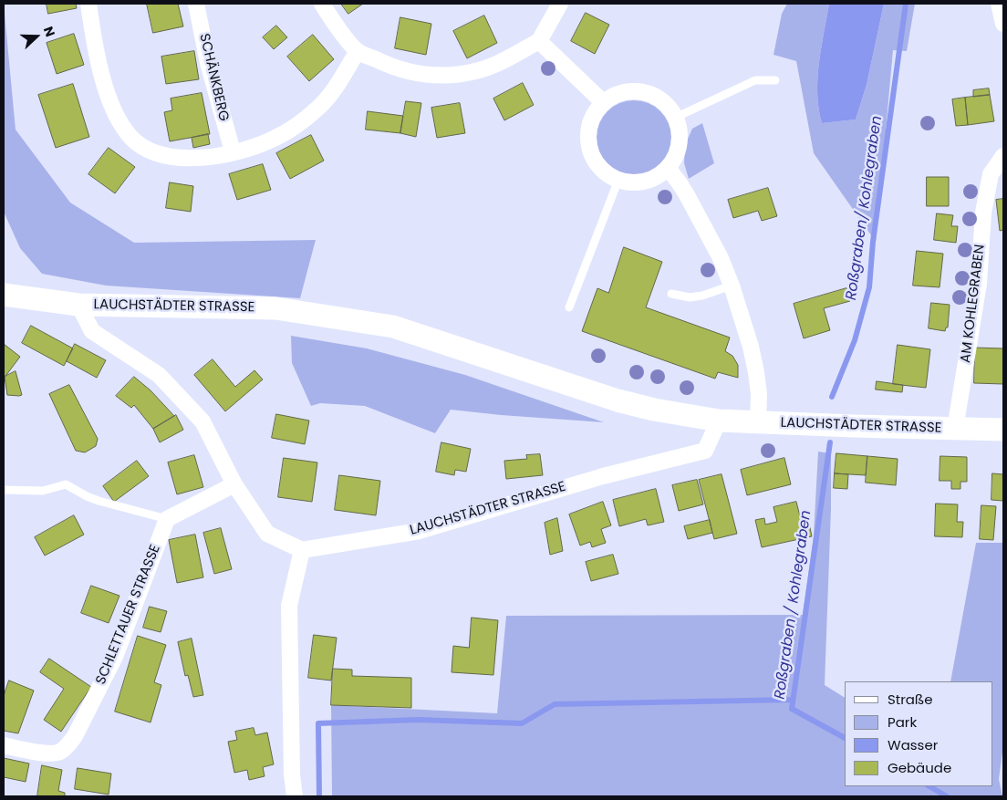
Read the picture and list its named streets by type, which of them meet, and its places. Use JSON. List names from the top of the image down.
{
  "streets": {
    "main road": ["LAUCHSTÄDTER STRASSE"],
    "street": ["SCHÄNKBERG", "AM KOHLEGRABEN", "SCHLETTAUER STRASSE"]
  },
  "crossings": [
    ["AM KOHLEGRABEN", "LAUCHSTÄDTER STRASSE"]
  ],
  "water": ["Roßgraben/ Kohlegraben", "Roßgraben / Kohlegraben"],
  "legend": [
    "Straße",
    "Park",
    "Wasser",
    "Gebäude"
  ],
  "north": "right"
}
